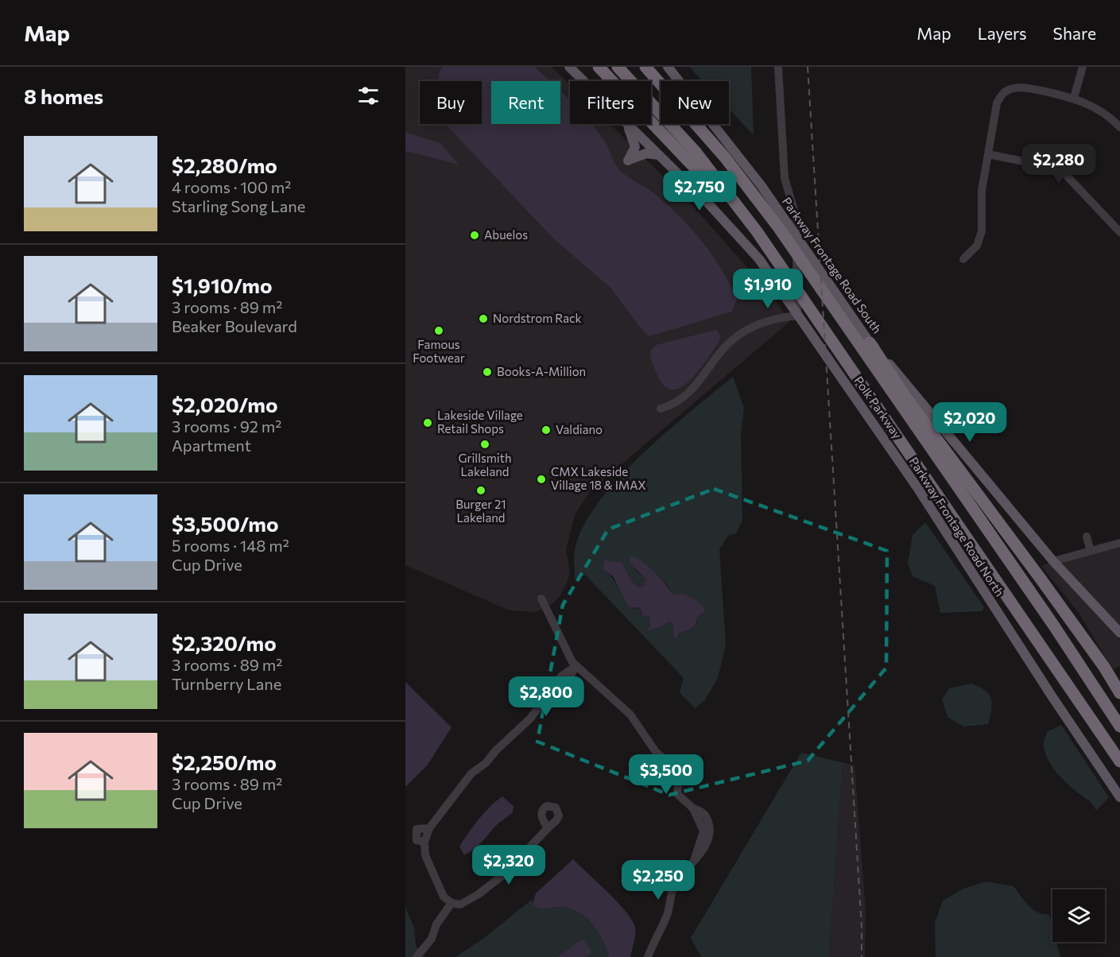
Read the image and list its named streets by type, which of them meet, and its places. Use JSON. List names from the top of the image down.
{
  "streets": {
    "highway": ["Polk Parkway"],
    "main road": ["Parkway Frontage Road South", "Parkway Frontage Road North"]
  },
  "places": [
    "Abuelos",
    "Nordstrom Rack",
    "Famous Footwear",
    "Books-A-Million",
    "Lakeside Village Retail Shops",
    "Valdiano",
    "Grillsmith Lakeland",
    "CMX Lakeside Village 18 & IMAX",
    "Burger 21 Lakeland"
  ],
  "page": {
    "header": "Map",
    "nav": ["Map", "Layers", "Share"],
    "heading": "8 homes",
    "chip": [
      "Buy",
      "Rent",
      "Filters",
      "New"
    ],
    "list": [
      {
        "name": "$2,280/mo",
        "note": "4 rooms · 100 m² · Starling Song Lane"
      },
      {
        "name": "$1,910/mo",
        "note": "3 rooms · 89 m² · Beaker Boulevard"
      },
      {
        "name": "$2,020/mo",
        "note": "3 rooms · 92 m² · Apartment"
      },
      {
        "name": "$3,500/mo",
        "note": "5 rooms · 148 m² · Cup Drive"
      },
      {
        "name": "$2,320/mo",
        "note": "3 rooms · 89 m² · Turnberry Lane"
      },
      {
        "name": "$2,250/mo",
        "note": "3 rooms · 89 m² · Cup Drive"
      }
    ],
    "price": [
      "$2,280",
      "$2,750",
      "$1,910",
      "$2,020",
      "$2,800",
      "$3,500",
      "$2,320",
      "$2,250"
    ]
  }
}
